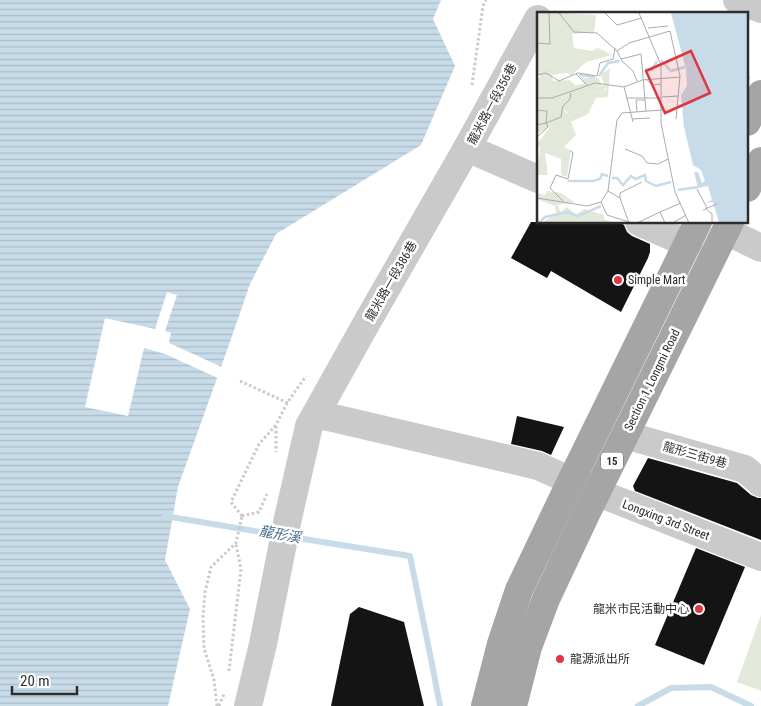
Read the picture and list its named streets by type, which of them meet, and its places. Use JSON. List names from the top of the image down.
{
  "streets": {
    "main road": ["Section 1, Longmi Road", "15"],
    "street": [
      "龍米路一段356巷",
      "龍米路一段386巷",
      "龍形三街9巷",
      "Longxing 3rd Street"
    ]
  },
  "crossings": [
    ["龍米路一段356巷", "龍米路一段386巷"],
    ["Section 1, Longmi Road", "龍形三街9巷"],
    ["Section 1, Longmi Road", "Longxing 3rd Street"],
    ["15", "Longxing 3rd Street"]
  ],
  "water": ["龍形溪"],
  "places": ["Simple Mart", "龍米市民活動中心", "龍源派出所"],
  "scale_bar": "20 m"
}
